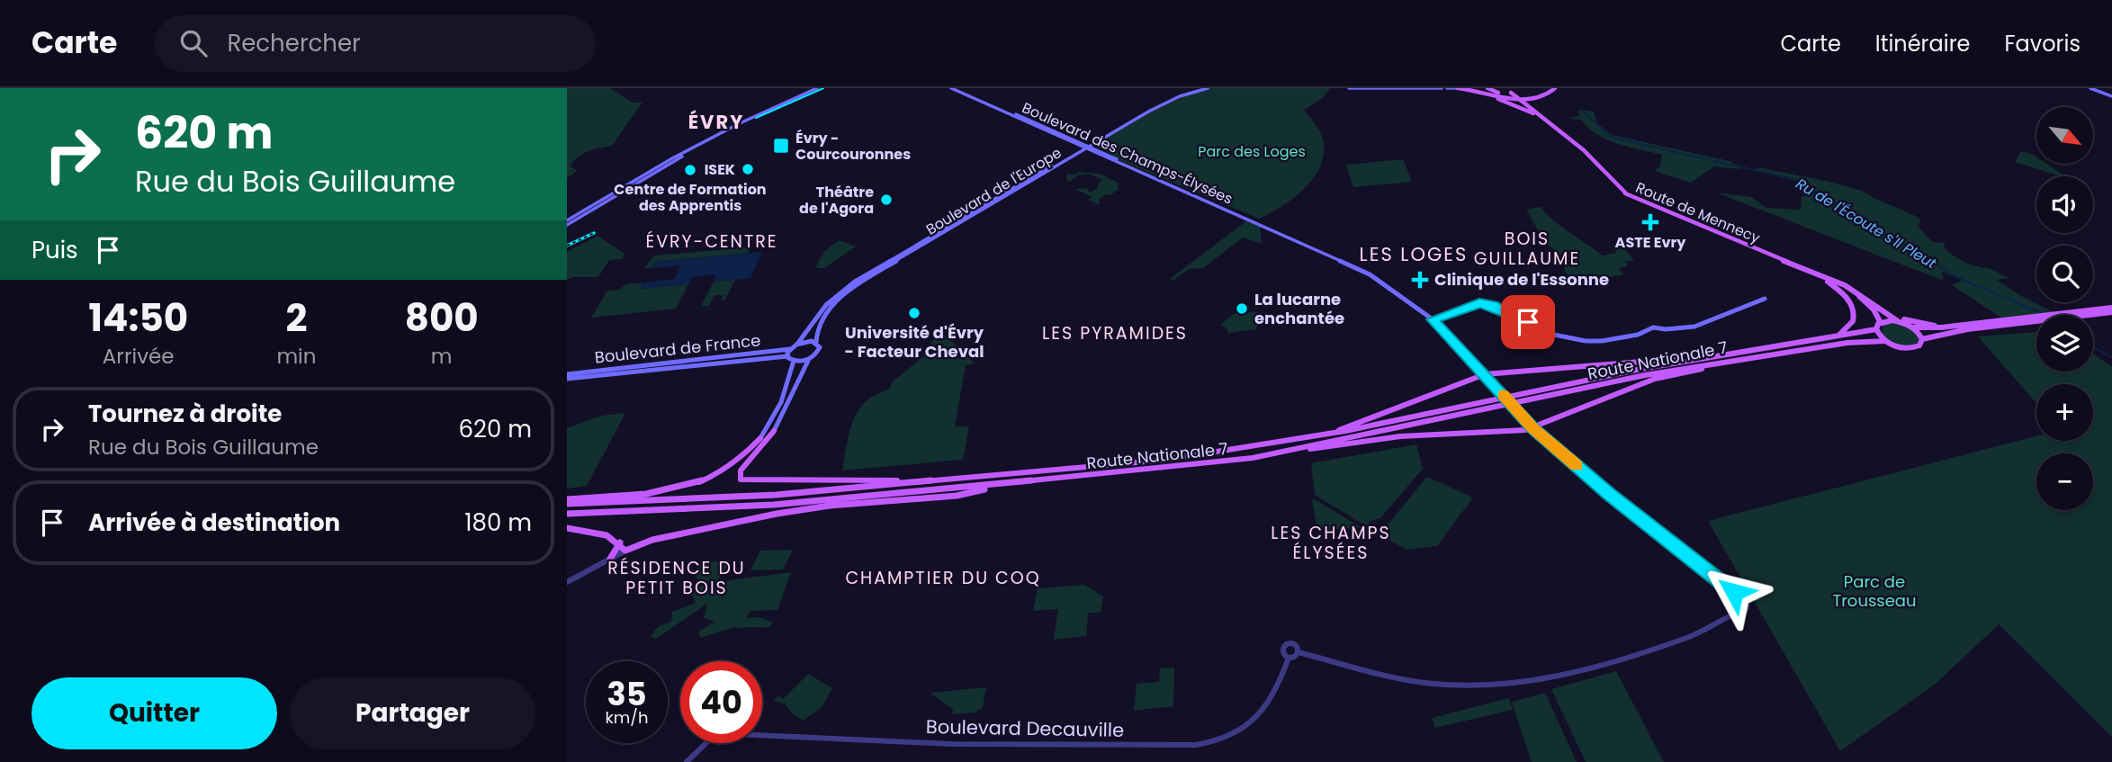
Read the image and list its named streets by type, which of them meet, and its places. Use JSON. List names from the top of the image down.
{
  "streets": {
    "main road": [
      "Boulevard des Champs-Élysées",
      "Boulevard de l'Europe",
      "Route de Mennecy",
      "Boulevard de France",
      "Route Nationale 7"
    ],
    "street": ["Boulevard Decauville"]
  },
  "crossings": [
    ["Boulevard des Champs-Élysées", "Boulevard de l'Europe"]
  ],
  "districts": [
    "ÉVRY",
    "BOIS GUILLAUME",
    "ÉVRY-CENTRE",
    "LES LOGES",
    "LES PYRAMIDES",
    "LES CHAMPS ÉLYSÉES",
    "RÉSIDENCE DU PETIT BOIS",
    "CHAMPTIER DU COQ"
  ],
  "water": ["Ru de l'Écoute s'Il Pleut"],
  "parks": ["Parc des Loges", "Parc de Trousseau"],
  "places": {
    "transit": ["Évry - Courcouronnes"],
    "other": [
      "ISEK",
      "Centre de Formation des Apprentis",
      "Théâtre de l'Agora",
      "La lucarne enchantée",
      "Université d'Évry - Facteur Cheval"
    ],
    "health": ["ASTE Evry", "Clinique de l'Essonne"]
  },
  "north": "bottom right",
  "page": {
    "header": "Carte",
    "search": "Rechercher",
    "nav": ["Carte", "Itinéraire", "Favoris"],
    "turn": ["620 m", "Rue du Bois Guillaume"],
    "map_buttons": ["+", "−"],
    "then": "Puis",
    "eta": [
      "14:50",
      "Arrivée",
      "2",
      "min",
      "800",
      "m"
    ],
    "list": [
      {
        "name": "Tournez à droite",
        "note": "Rue du Bois Guillaume",
        "value": "620 m"
      },
      {
        "name": "Arrivée à destination",
        "value": "180 m"
      }
    ],
    "speed": "35 km/h",
    "limit": "40",
    "buttons": ["Quitter", "Partager"]
  }
}
